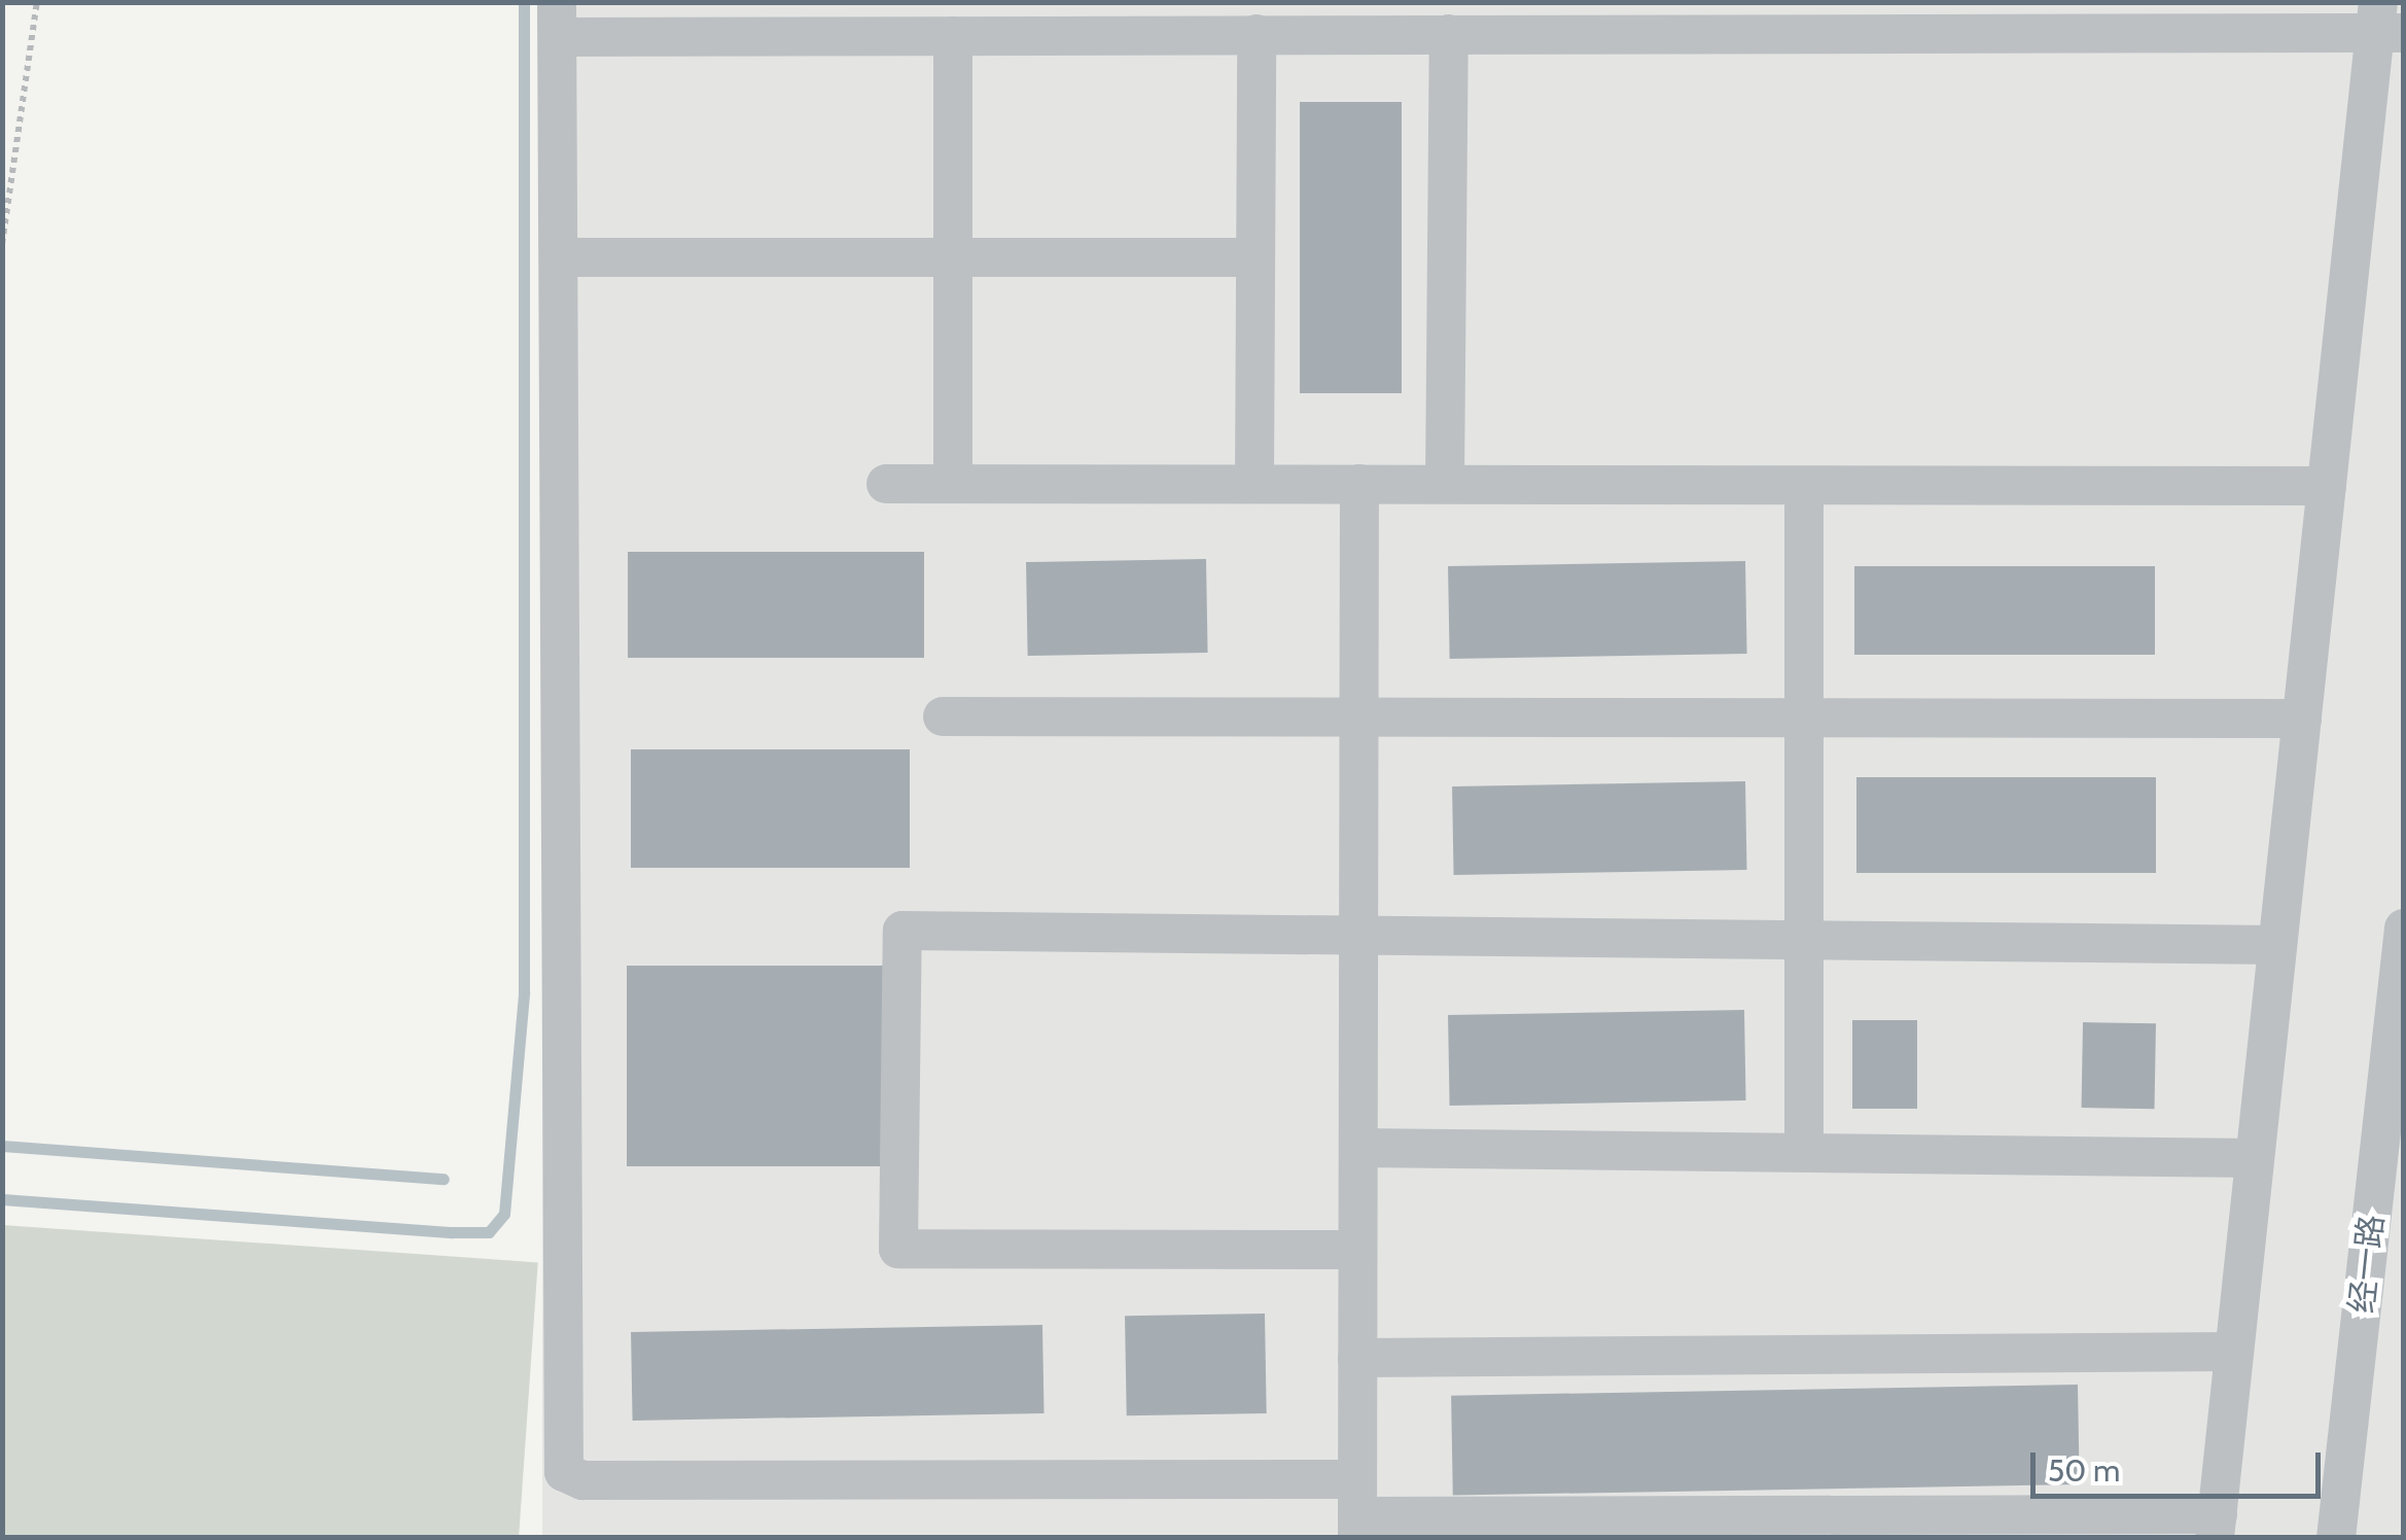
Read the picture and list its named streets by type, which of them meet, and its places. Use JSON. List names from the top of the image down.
{
  "streets": {
    "street": ["经一路"]
  },
  "scale_bar": "50 m"
}
